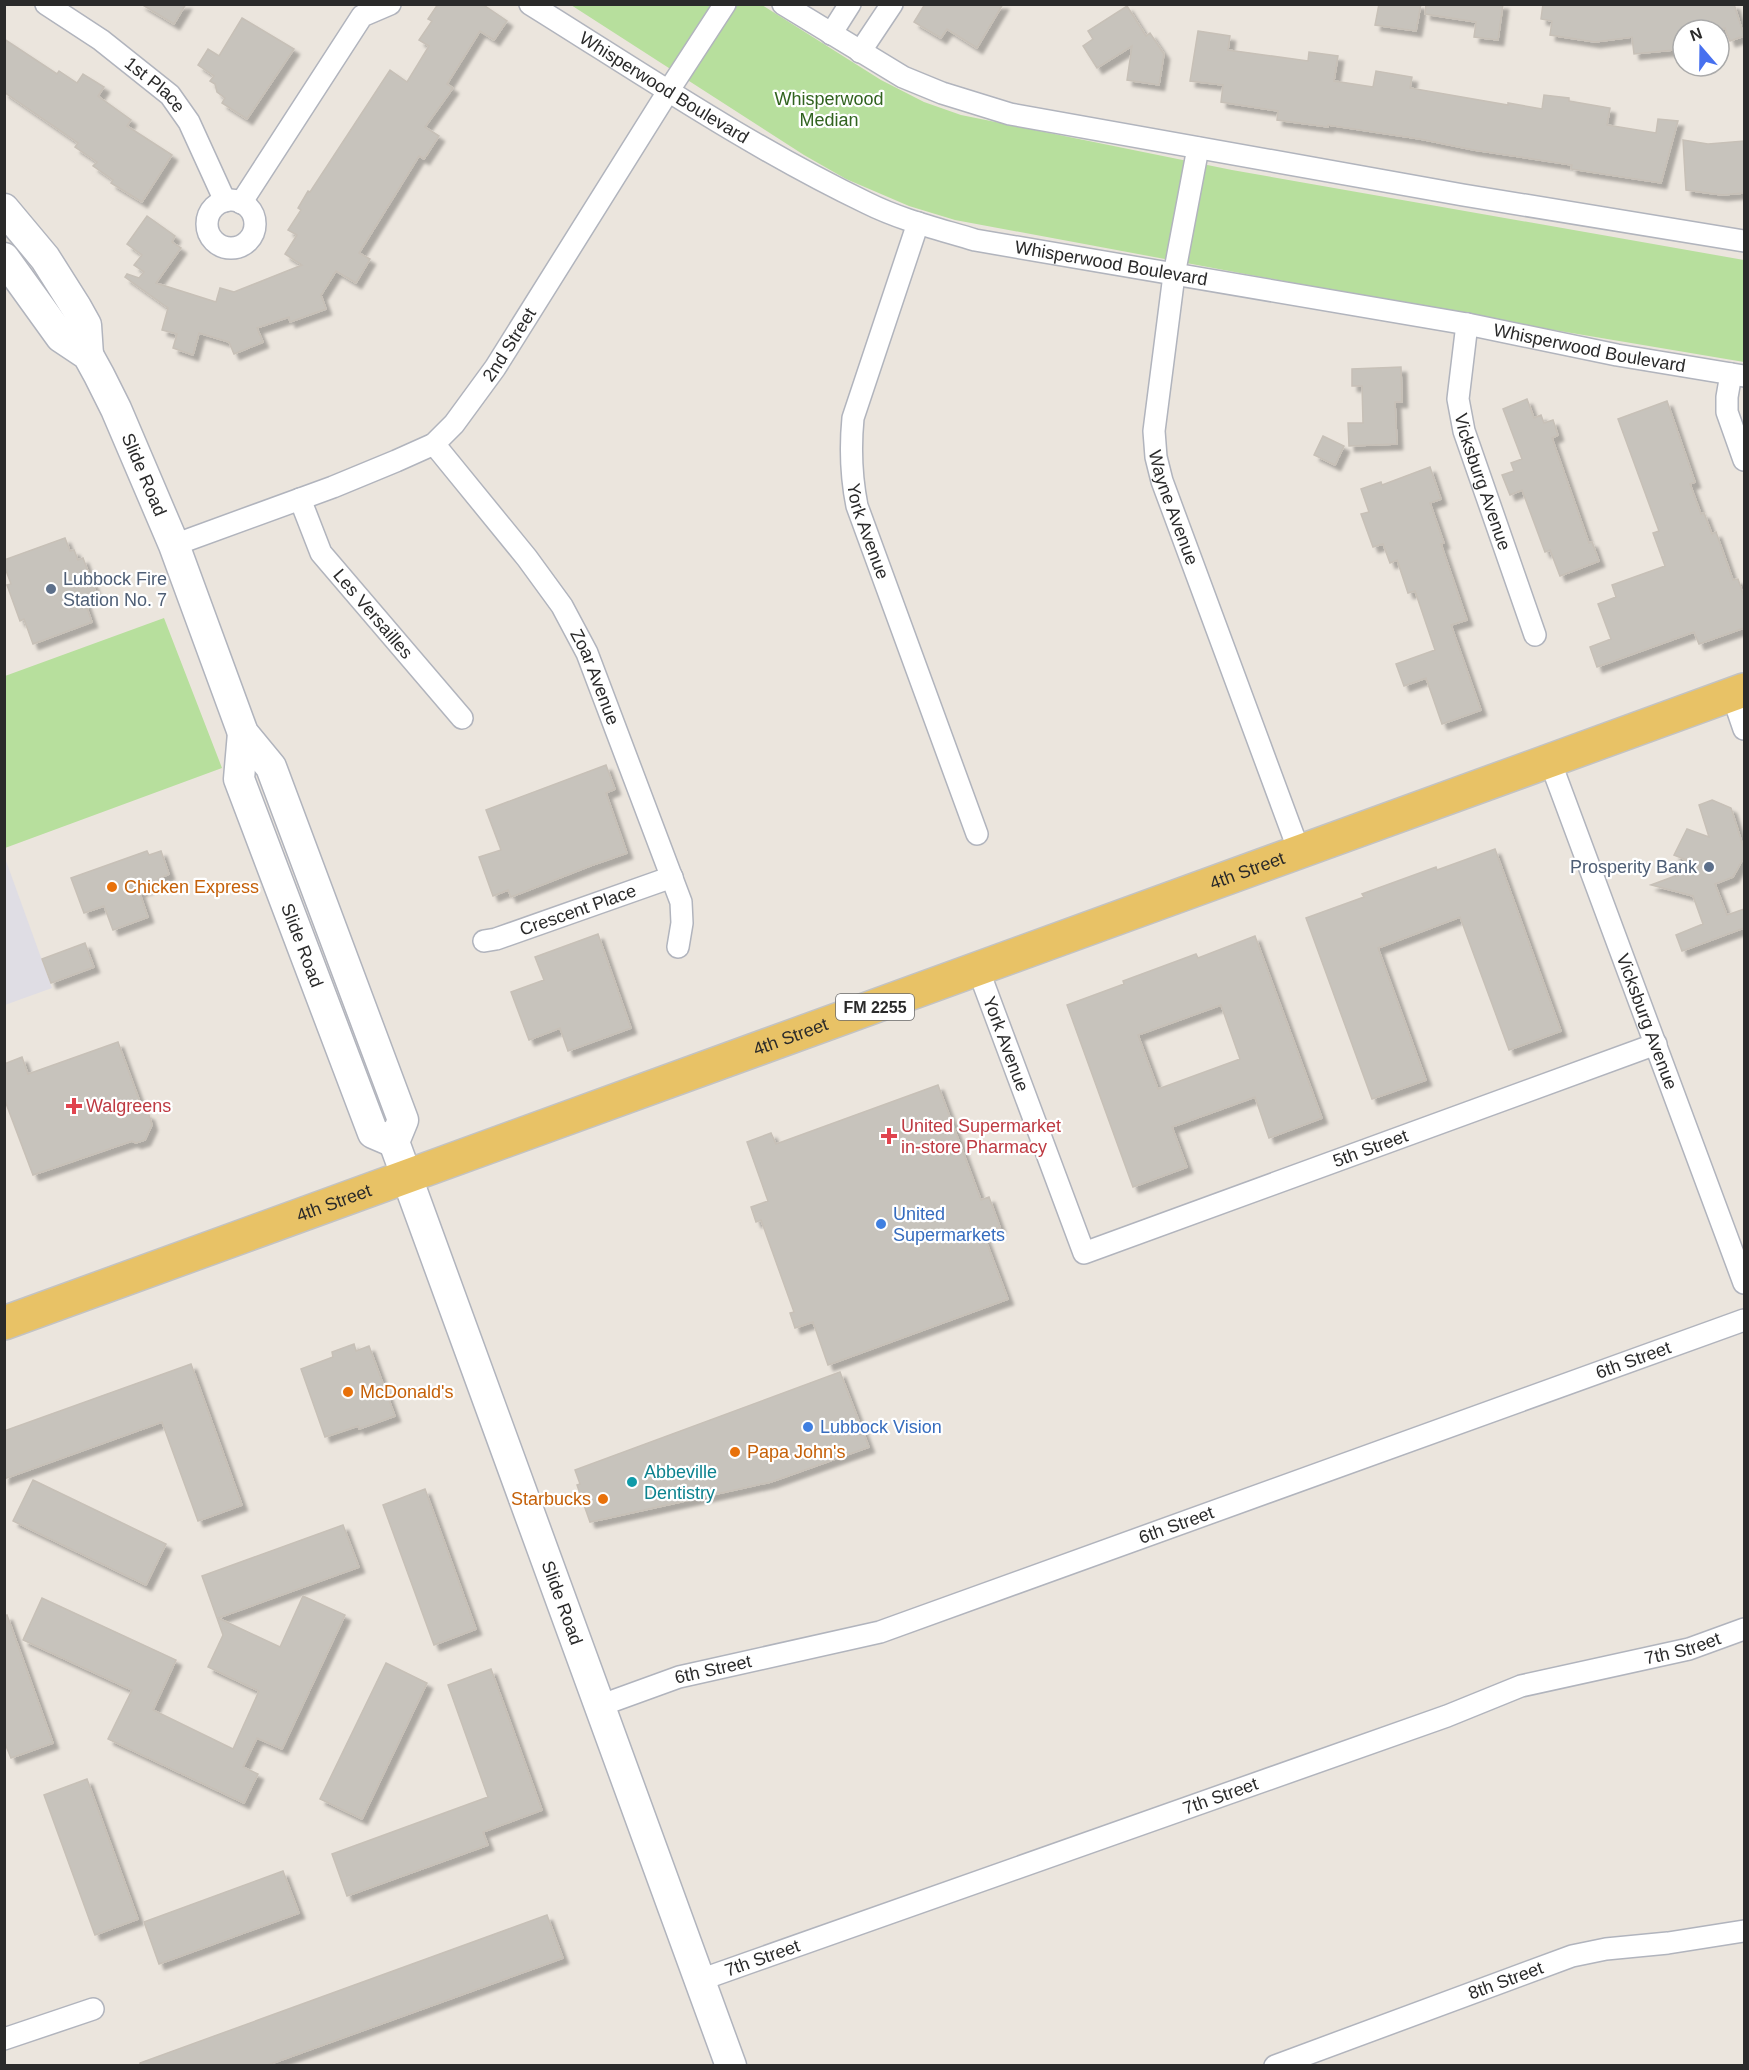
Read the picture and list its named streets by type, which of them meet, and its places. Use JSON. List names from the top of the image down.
{
  "streets": {
    "main road": ["Slide Road", "4th Street", "FM 2255"],
    "street": [
      "1st Place",
      "Whisperwood Boulevard",
      "2nd Street",
      "Vicksburg Avenue",
      "Wayne Avenue",
      "York Avenue",
      "Les Versailles",
      "Zoar Avenue",
      "Crescent Place",
      "5th Street",
      "6th Street",
      "7th Street",
      "8th Street"
    ]
  },
  "crossings": [
    ["Whisperwood Boulevard", "2nd Street"],
    ["Whisperwood Boulevard", "Vicksburg Avenue"],
    ["Whisperwood Boulevard", "Wayne Avenue"],
    ["Whisperwood Boulevard", "York Avenue"],
    ["2nd Street", "Slide Road"],
    ["2nd Street", "Les Versailles"],
    ["2nd Street", "Zoar Avenue"],
    ["Slide Road", "4th Street"],
    ["Slide Road", "6th Street"],
    ["Slide Road", "7th Street"],
    ["Vicksburg Avenue", "4th Street"],
    ["Vicksburg Avenue", "5th Street"],
    ["Wayne Avenue", "4th Street"],
    ["York Avenue", "4th Street"],
    ["York Avenue", "5th Street"],
    ["Zoar Avenue", "Crescent Place"]
  ],
  "parks": ["Whisperwood Median"],
  "places": {
    "other": [
      "Lubbock Fire Station No. 7",
      "Prosperity Bank",
      "Chicken Express",
      "United Supermarkets",
      "McDonald's",
      "Lubbock Vision",
      "Papa John's",
      "Abbeville Dentistry",
      "Starbucks"
    ],
    "health": ["Walgreens", "United Supermarket in-store Pharmacy"]
  },
  "north": "top"
}
